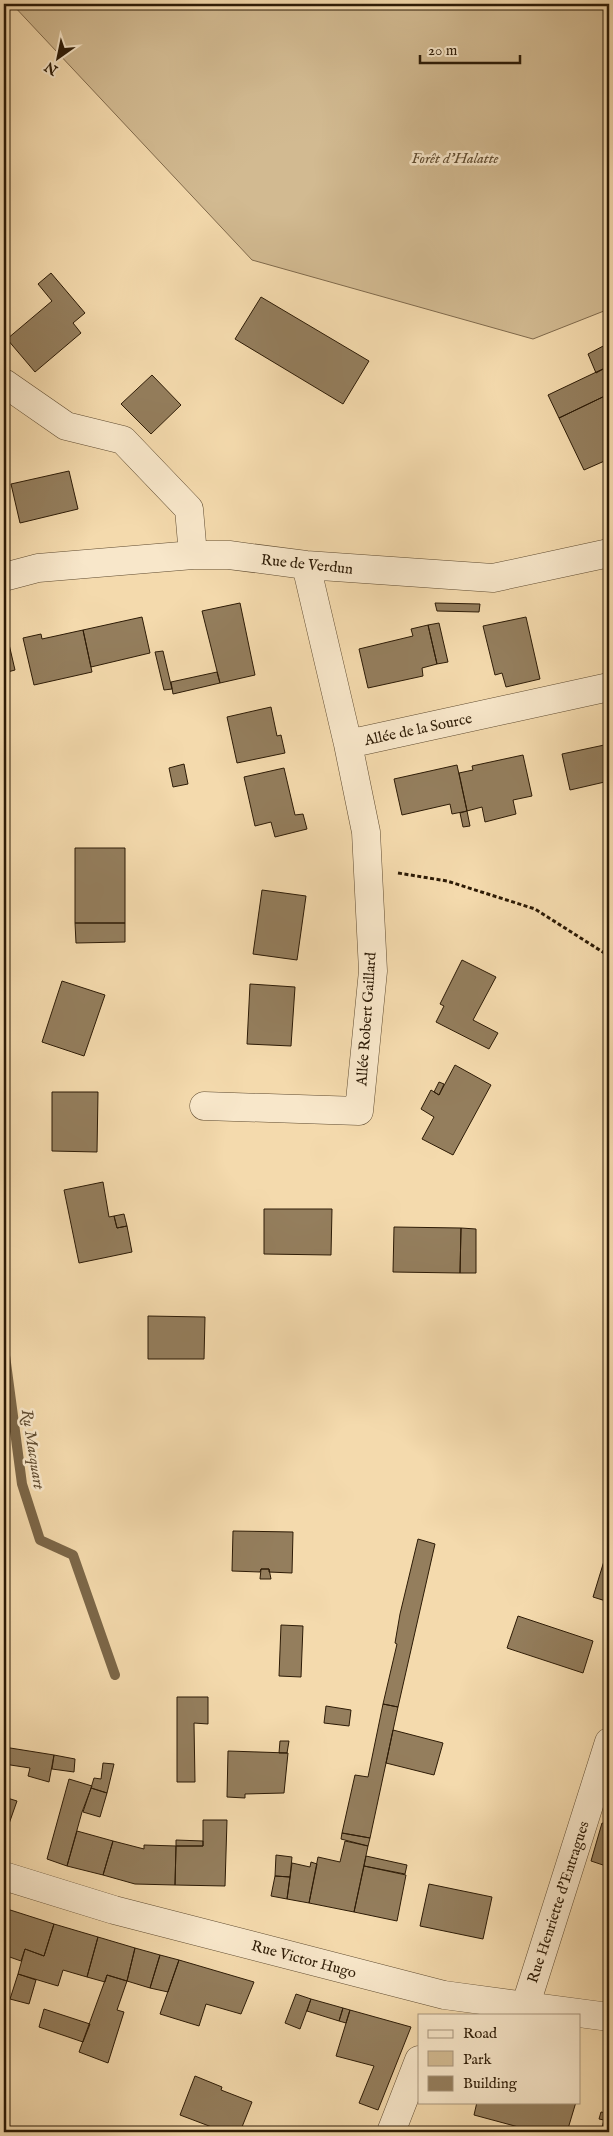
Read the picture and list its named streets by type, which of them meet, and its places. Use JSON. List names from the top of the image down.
{
  "streets": {
    "street": [
      "Rue de Verdun",
      "Allée de la Source",
      "Allée Robert Gaillard",
      "Rue Henriette d'Entragues",
      "Rue Victor Hugo"
    ]
  },
  "crossings": [
    ["Rue de Verdun", "Allée de la Source"],
    ["Allée de la Source", "Allée Robert Gaillard"],
    ["Rue Henriette d'Entragues", "Rue Victor Hugo"]
  ],
  "water": ["Ru Macquart"],
  "parks": ["Forêt d'Halatte"],
  "legend": ["Road", "Park", "Building"],
  "scale_bar": "20 m",
  "north": "bottom left"
}
